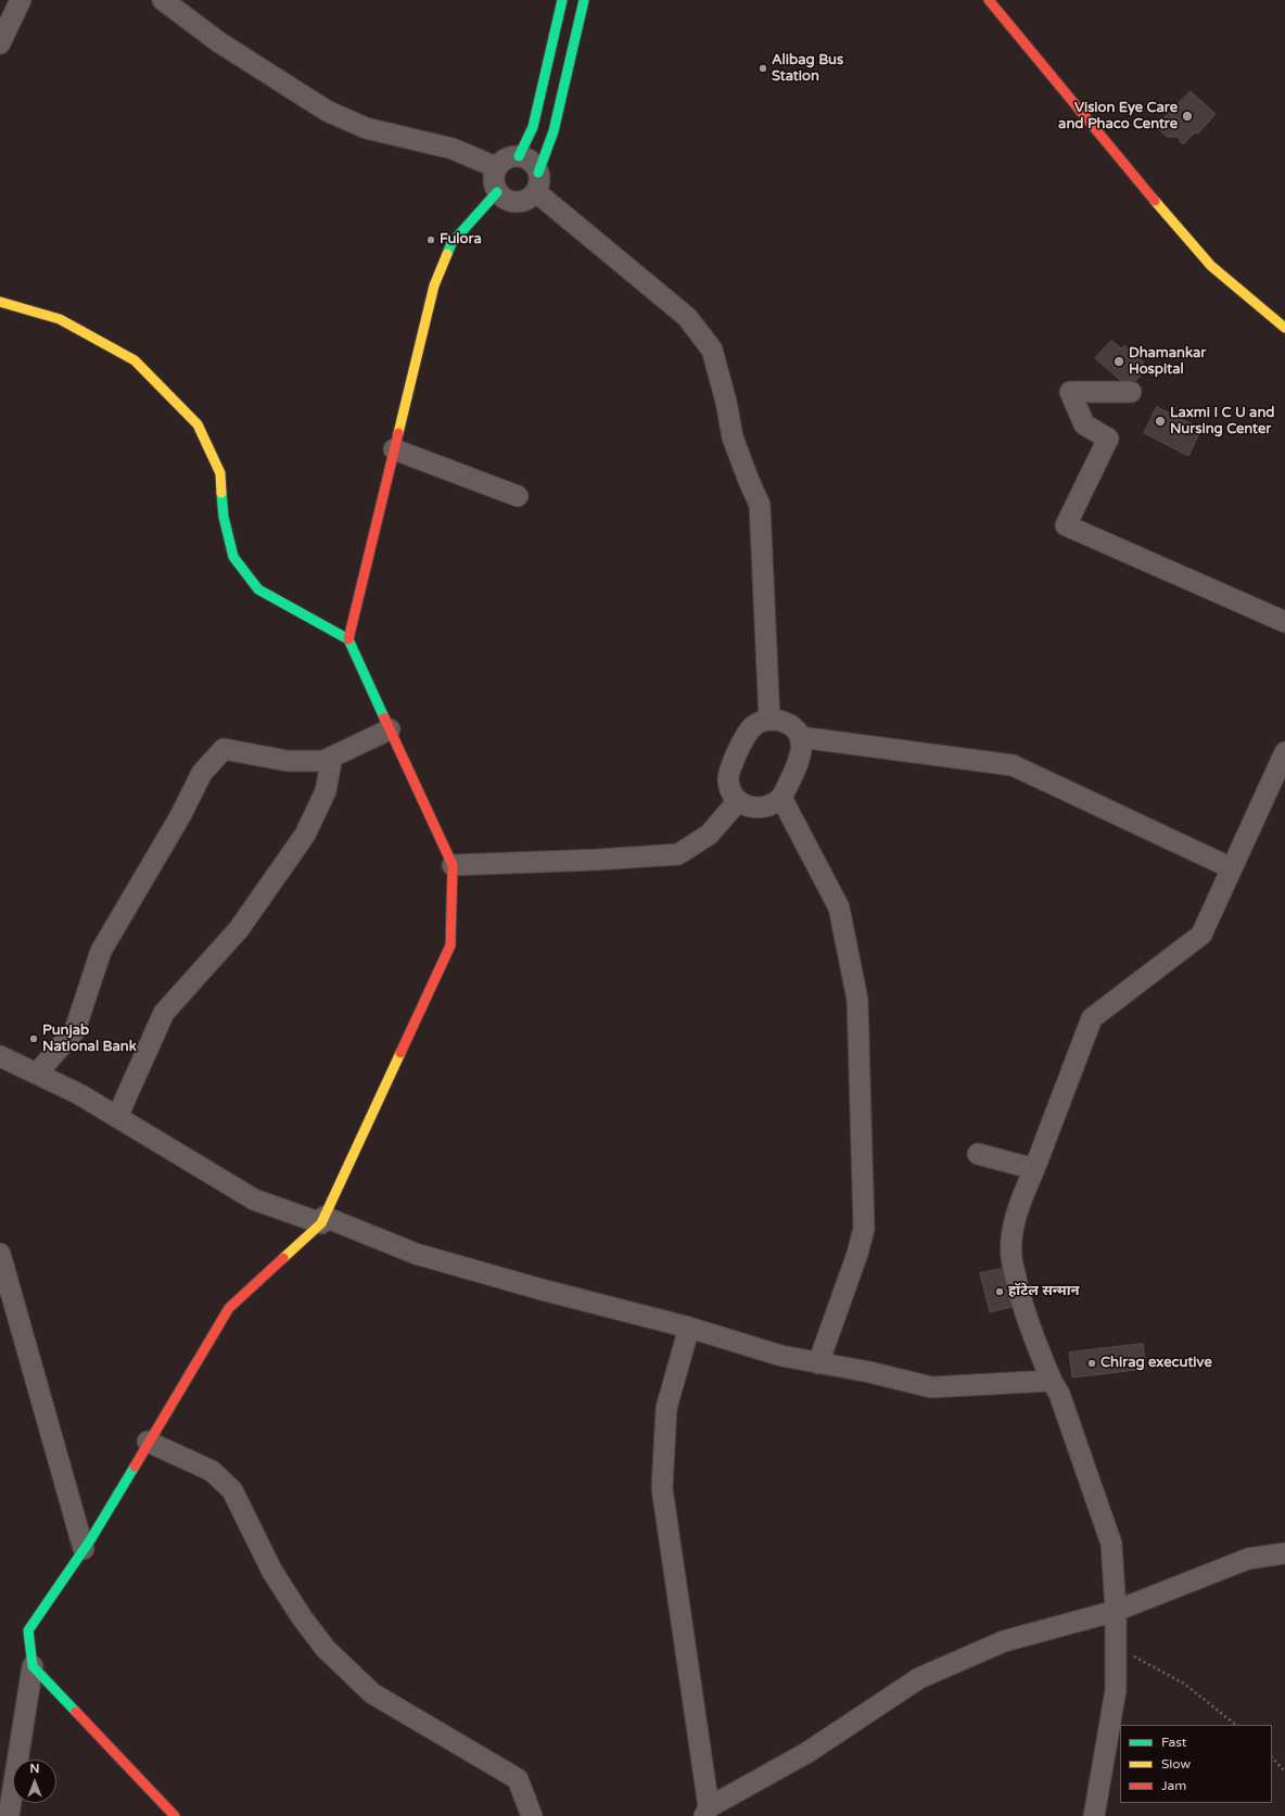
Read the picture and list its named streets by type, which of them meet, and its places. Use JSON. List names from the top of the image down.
{
  "places": [
    "Alibag Bus Station",
    "Vision Eye Care and Phaco Centre",
    "Fulora",
    "Dhamankar Hospital",
    "Laxmi I C U and Nursing Center",
    "Punjab National Bank",
    "हॉटेल सन्मान",
    "Chirag executive"
  ],
  "legend": ["Fast", "Slow", "Jam"],
  "north": "top"
}
